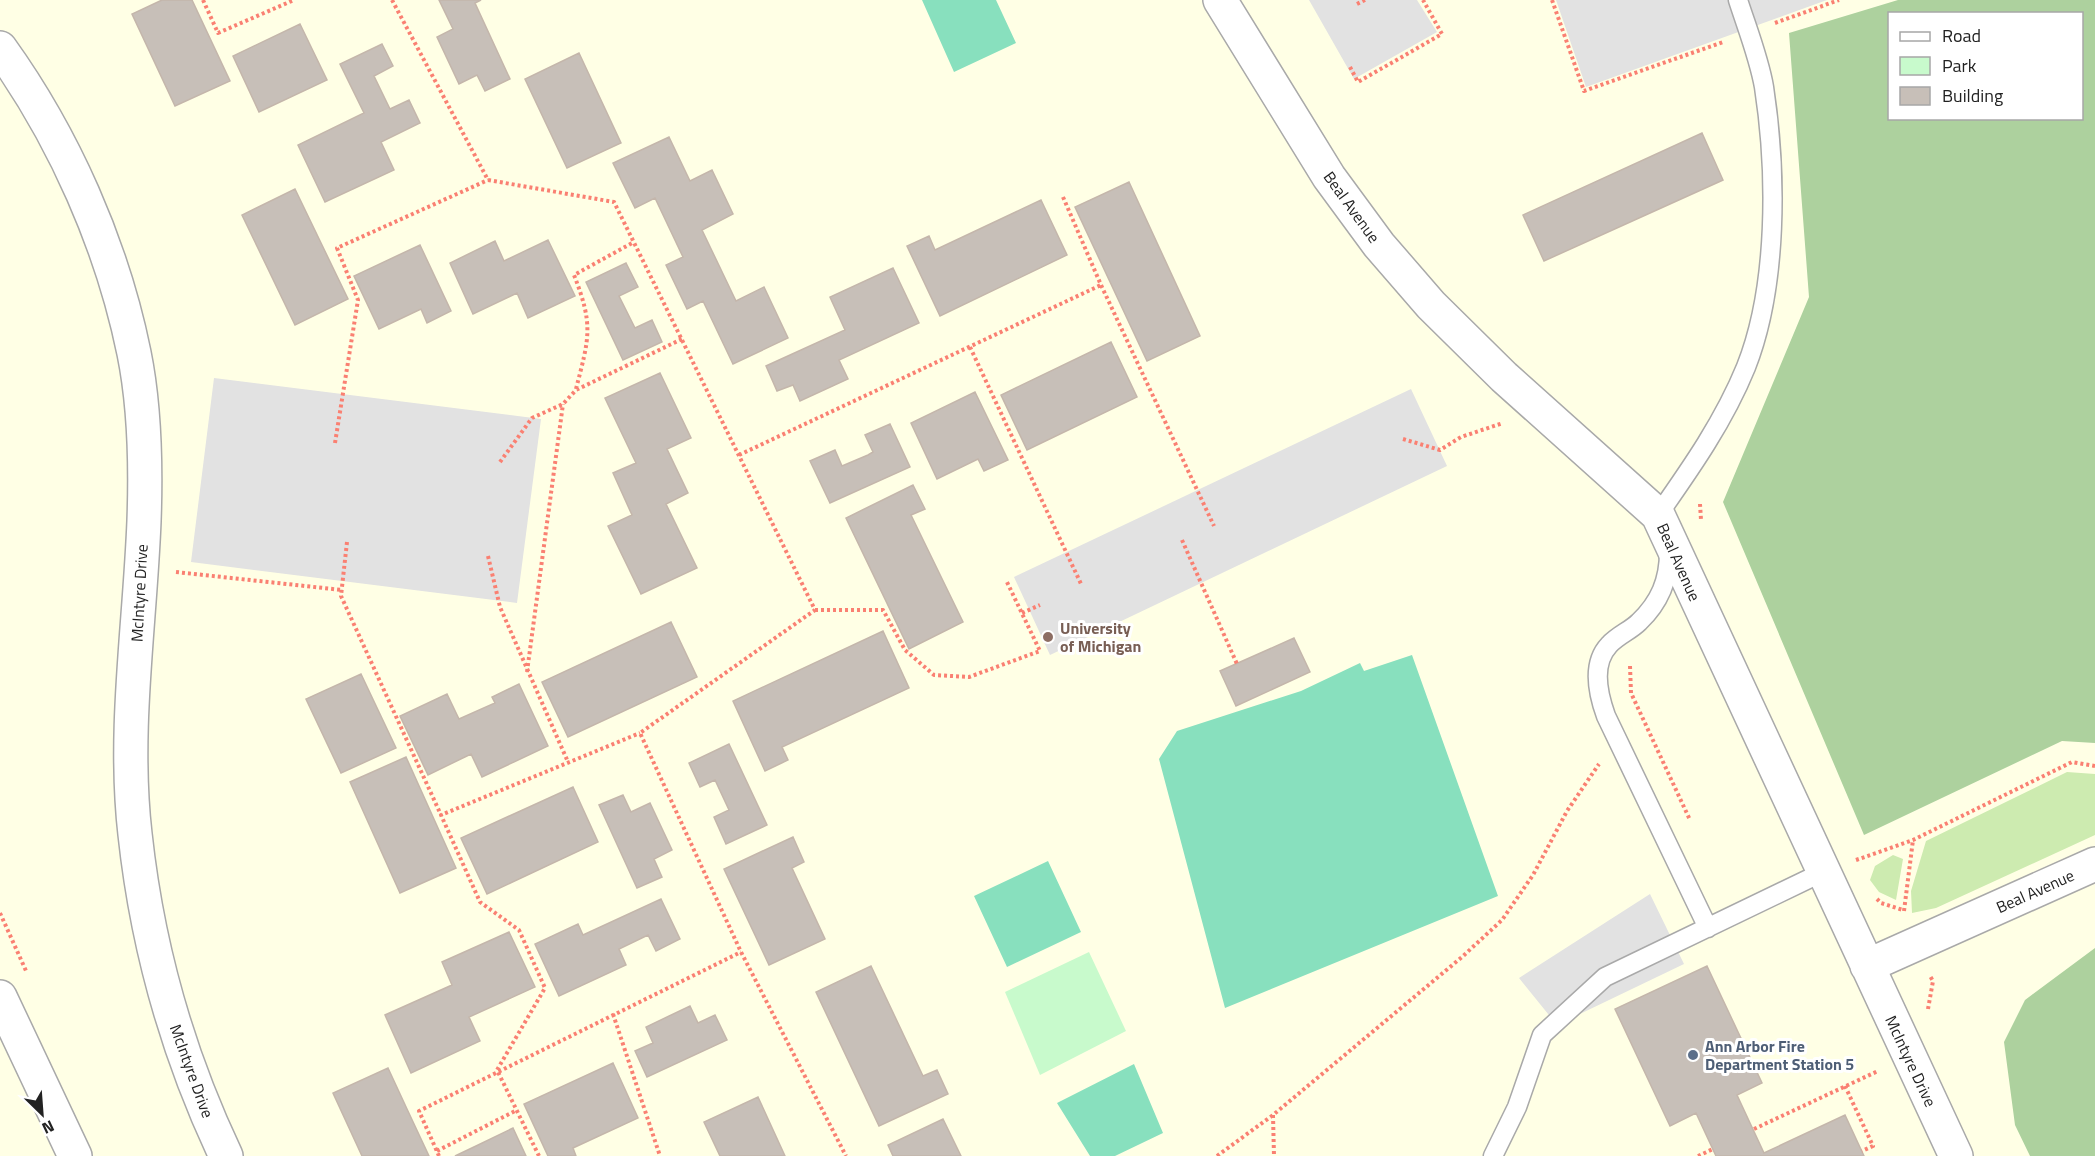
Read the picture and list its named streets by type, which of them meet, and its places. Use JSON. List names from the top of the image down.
{
  "streets": {
    "street": ["Beal Avenue", "McIntyre Drive"]
  },
  "crossings": [
    ["Beal Avenue", "McIntyre Drive"]
  ],
  "places": ["University of Michigan", "Ann Arbor Fire Department Station 5"],
  "legend": ["Road", "Park", "Building"],
  "north": "bottom right"
}
